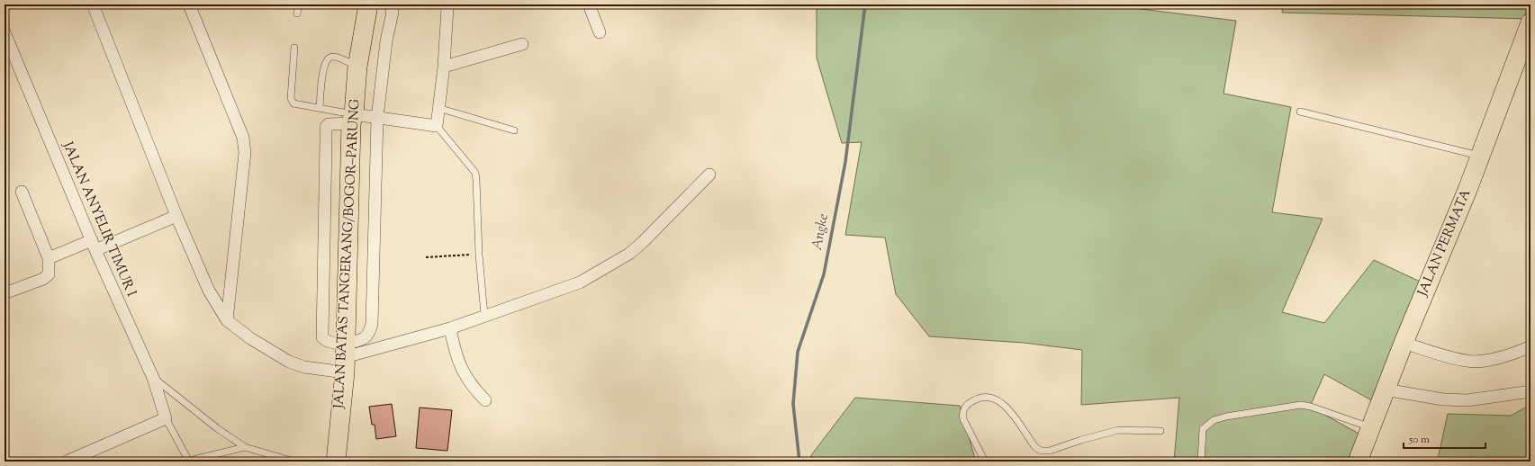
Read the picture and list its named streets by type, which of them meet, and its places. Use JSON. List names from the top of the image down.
{
  "streets": {
    "main road": ["JALAN PERMATA", "JALAN BATAS TANGERANG/BOGOR–PARUNG"],
    "street": ["JALAN ANYELIR TIMUR I"]
  },
  "water": ["Angke"],
  "scale_bar": "50 m"
}
